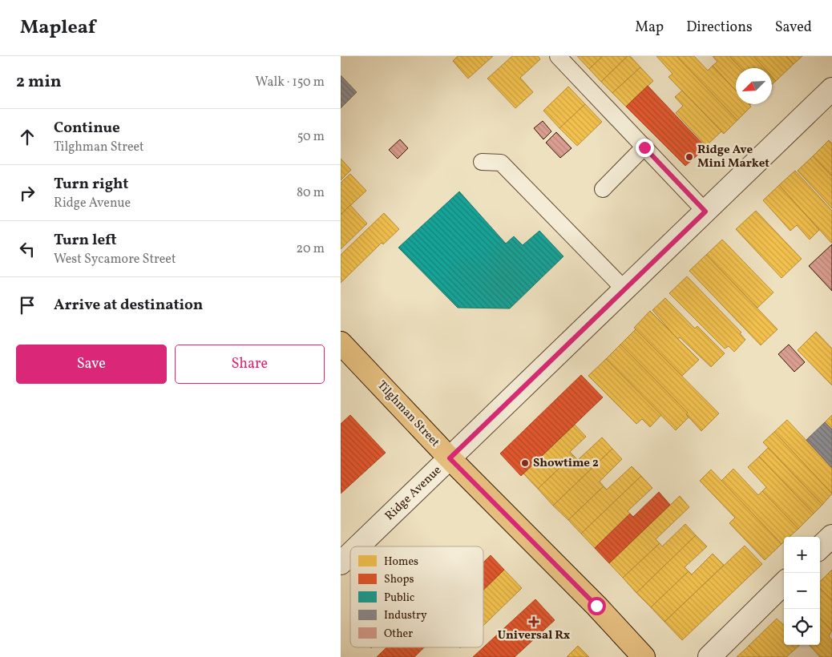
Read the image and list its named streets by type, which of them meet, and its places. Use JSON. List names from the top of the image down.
{
  "streets": {
    "main road": ["Tilghman Street"],
    "street": ["Ridge Avenue"]
  },
  "crossings": [
    ["Tilghman Street", "Ridge Avenue"]
  ],
  "places": {
    "other": ["Ridge Ave Mini Market", "Showtime 2"],
    "health": ["Universal Rx"]
  },
  "legend": [
    "Homes",
    "Shops",
    "Public",
    "Industry",
    "Other"
  ],
  "north": "bottom left",
  "page": {
    "header": "Mapleaf",
    "nav": ["Map", "Directions", "Saved"],
    "heading": ["2 min", "Walk · 150 m"],
    "list": [
      ["Continue", "Tilghman Street", "50 m"],
      ["Turn right", "Ridge Avenue", "80 m"],
      ["Turn left", "West Sycamore Street", "20 m"],
      "Arrive at destination"
    ],
    "buttons": ["Save", "Share"],
    "map_buttons": ["+", "−"]
  }
}
